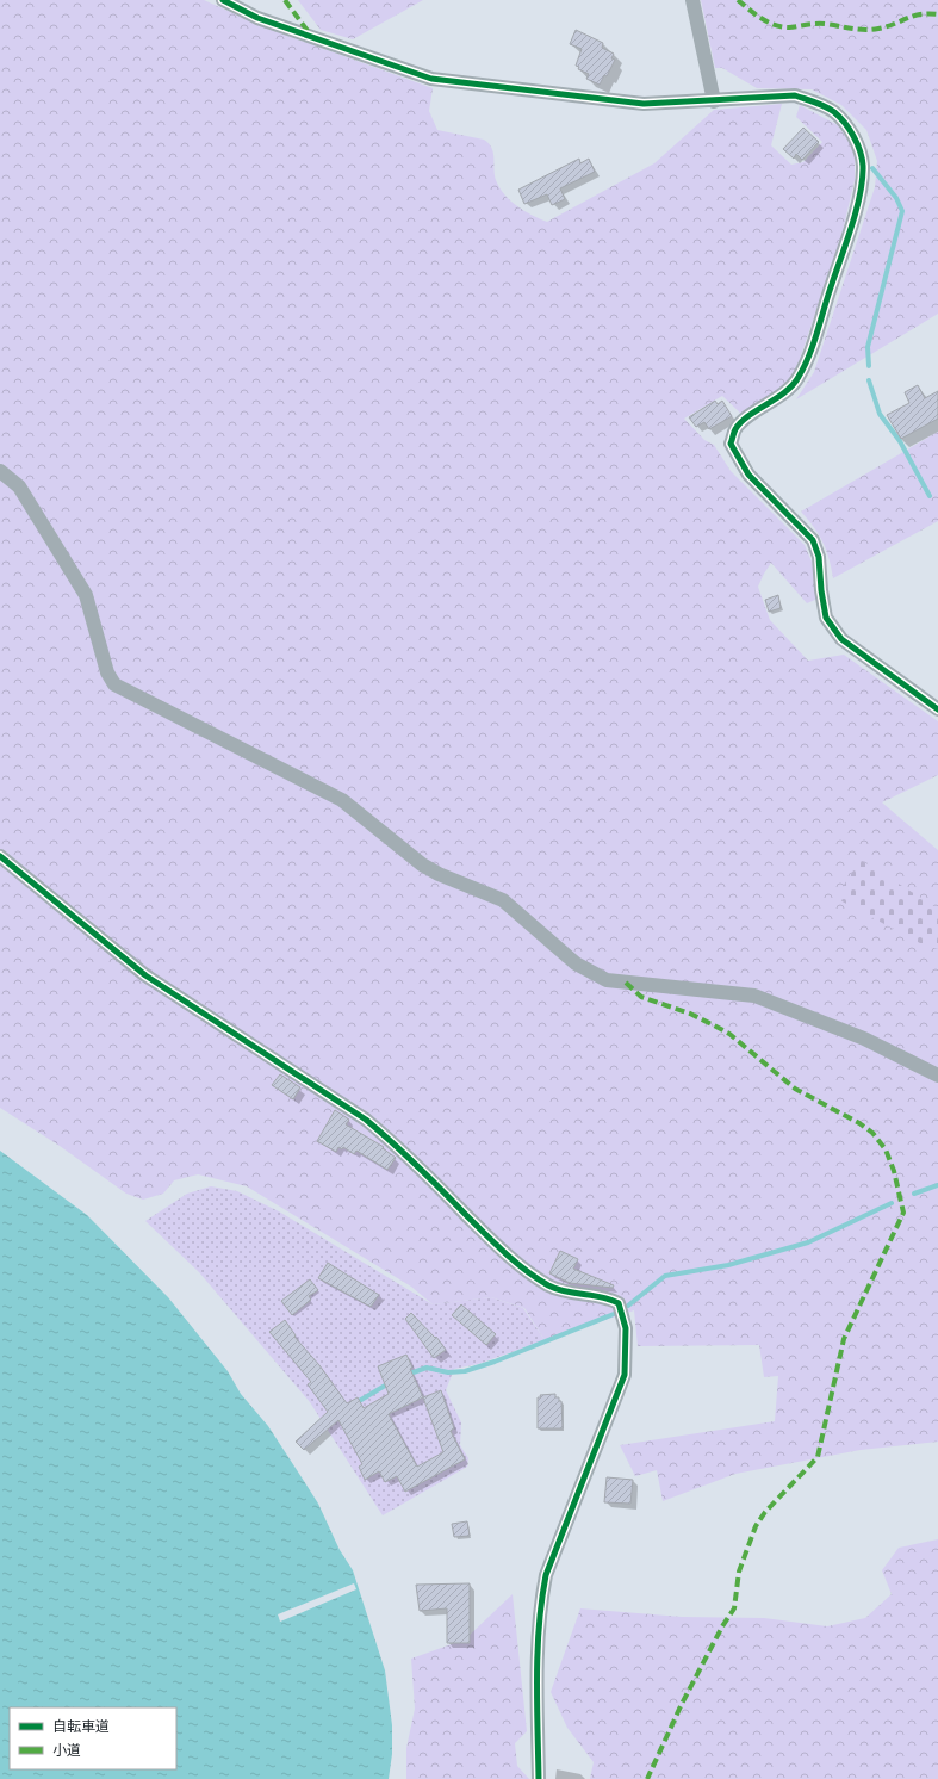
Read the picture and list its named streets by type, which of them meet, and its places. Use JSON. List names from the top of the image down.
{
  "legend": ["自転車道", "小道"]
}
